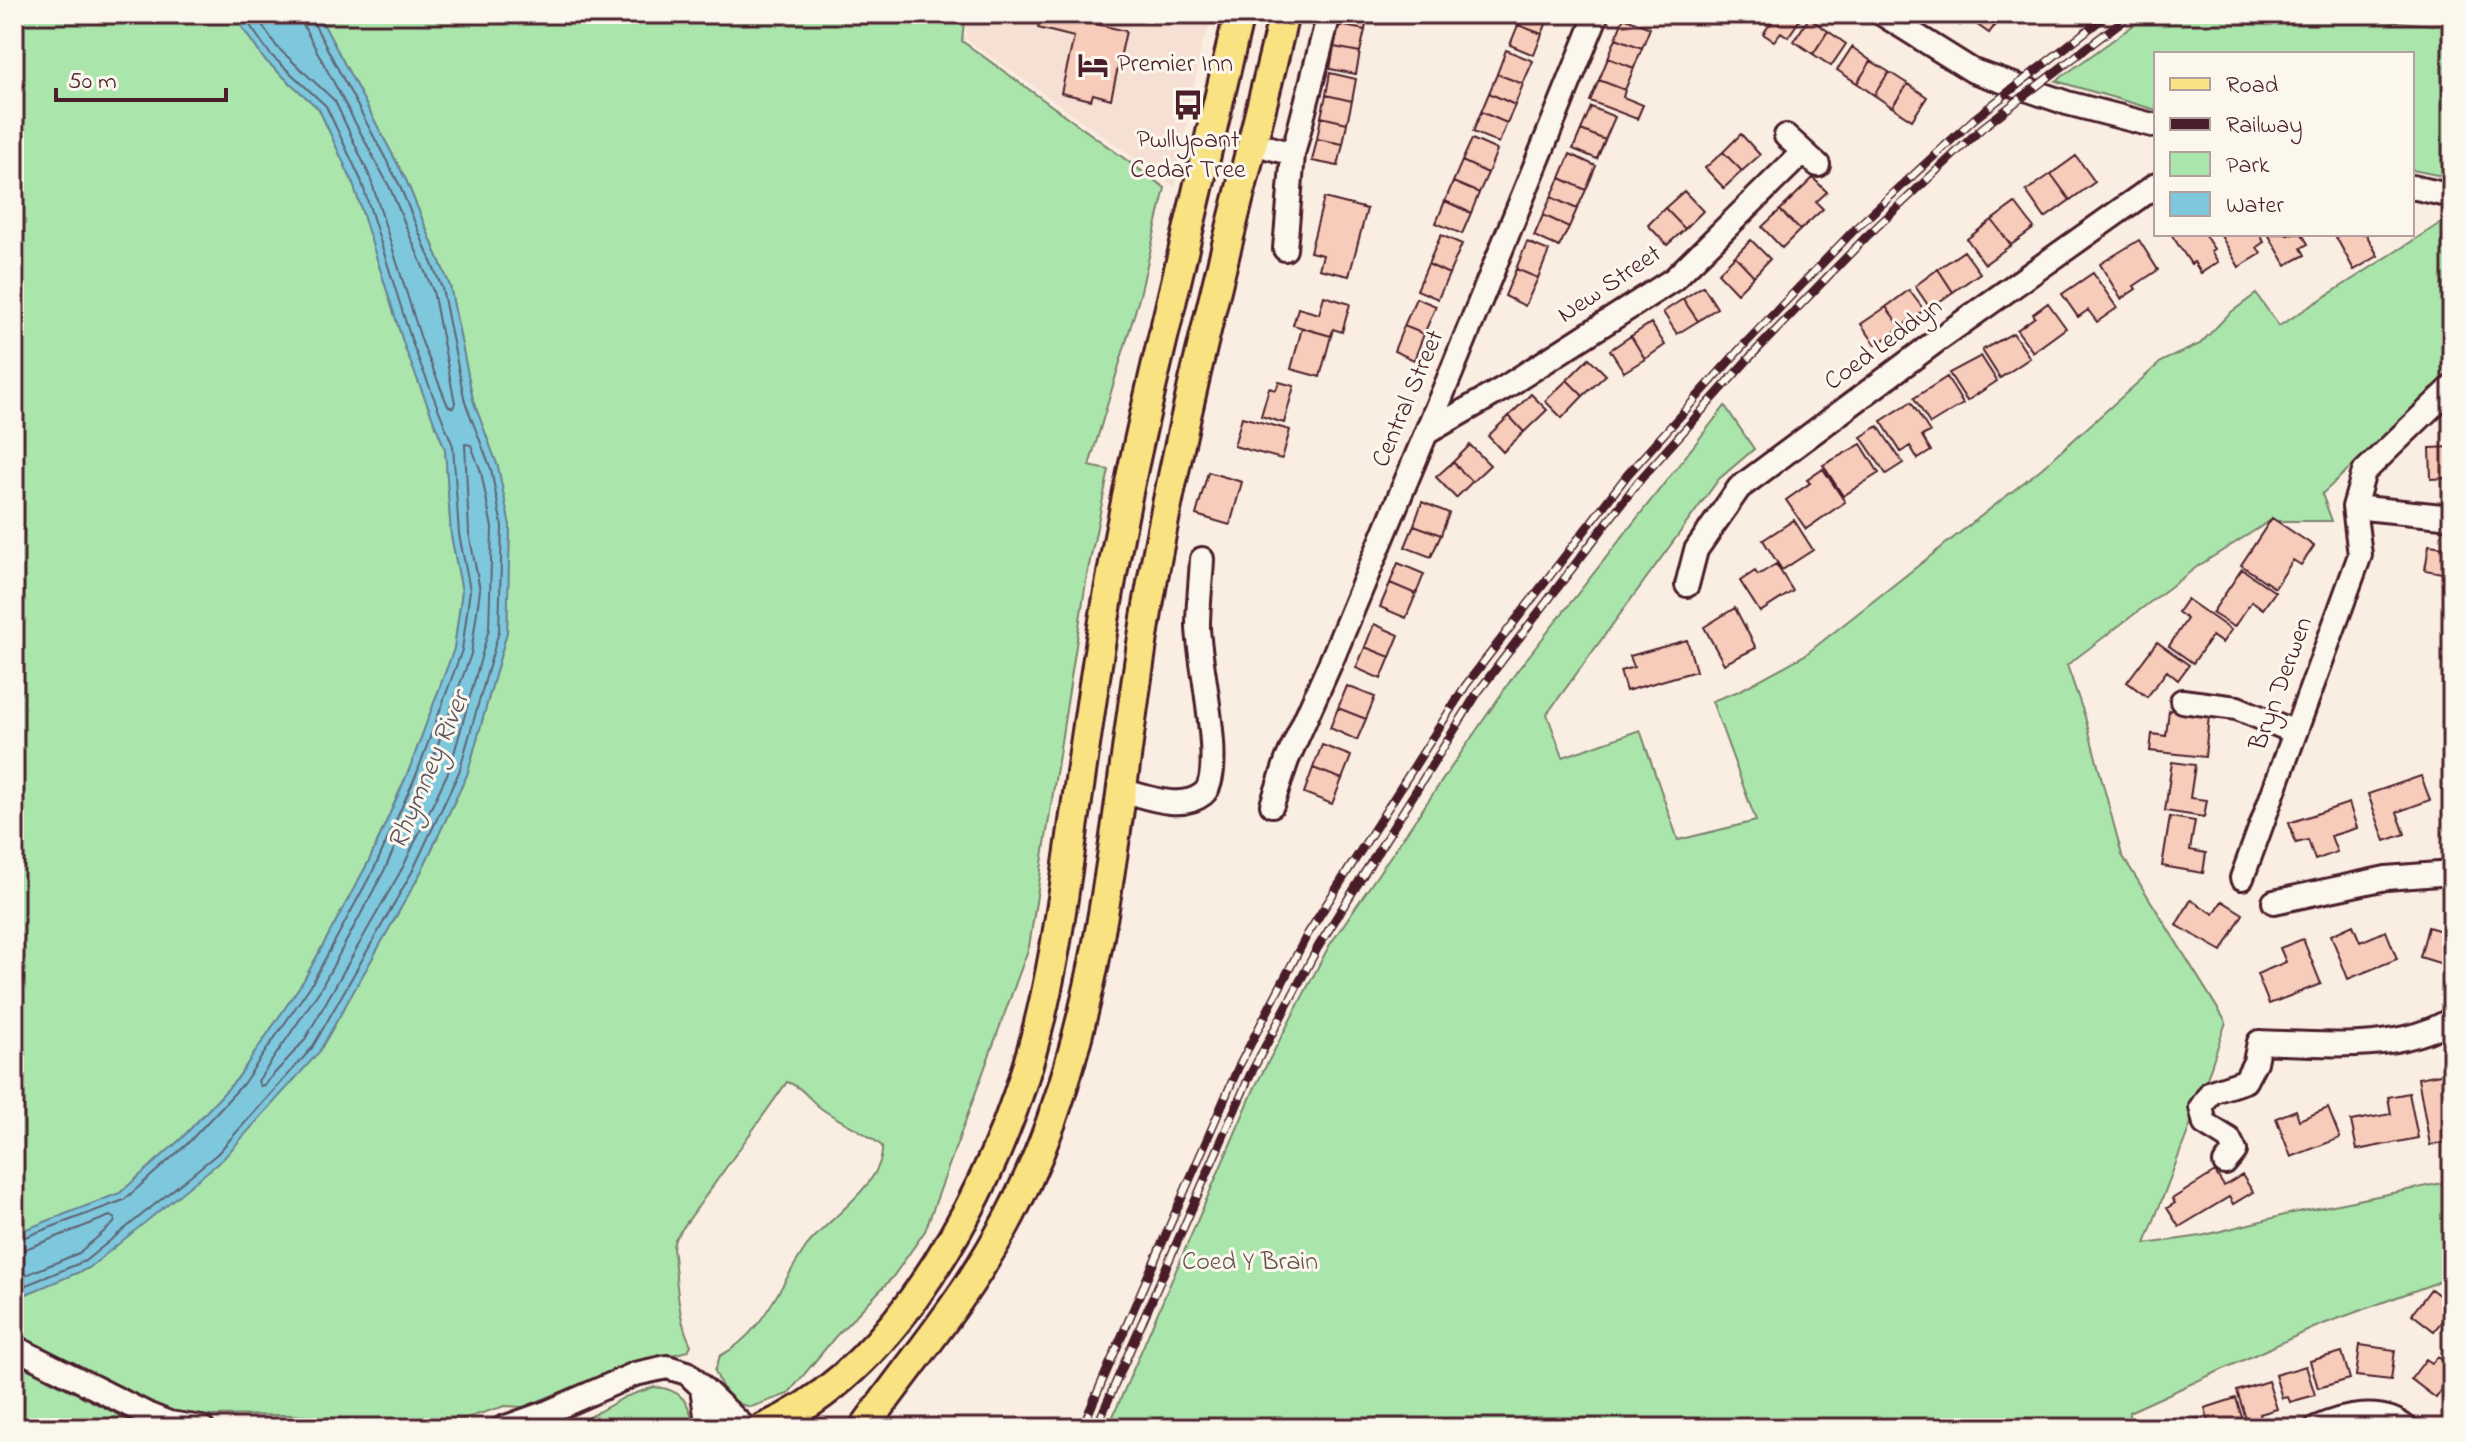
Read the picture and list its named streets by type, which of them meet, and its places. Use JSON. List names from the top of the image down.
{
  "streets": {
    "street": [
      "New Street",
      "Coed Leddyn",
      "Central Street",
      "Bryn Derwen"
    ]
  },
  "crossings": [
    ["New Street", "Central Street"]
  ],
  "water": ["Rhymney River"],
  "parks": ["Coed Y Brain"],
  "places": {
    "hotel": ["Premier Inn"],
    "bus stop": ["Pwllypant Cedar Tree"]
  },
  "legend": [
    "Road",
    "Railway",
    "Park",
    "Water"
  ],
  "scale_bar": "50 m"
}
